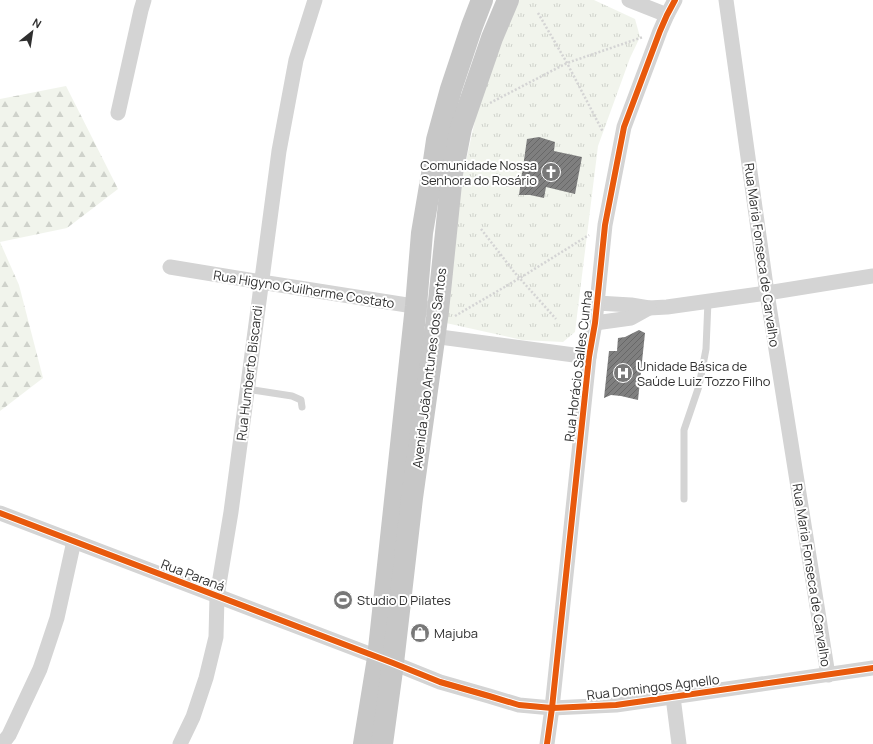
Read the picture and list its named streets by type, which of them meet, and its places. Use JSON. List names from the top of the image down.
{
  "streets": {
    "main road": ["Avenida João Antunes dos Santos"],
    "street": [
      "Rua Maria Fonseca de Carvalho",
      "Rua Higyno Guilherme Costato",
      "Rua Horácio Salles Cunha",
      "Rua Humberto Biscardi",
      "Rua Paraná",
      "Rua Domingos Agnello"
    ]
  },
  "crossings": [
    ["Rua Maria Fonseca de Carvalho", "Rua Domingos Agnello"],
    ["Rua Higyno Guilherme Costato", "Rua Horácio Salles Cunha"],
    ["Rua Higyno Guilherme Costato", "Avenida João Antunes dos Santos"],
    ["Rua Higyno Guilherme Costato", "Rua Humberto Biscardi"],
    ["Rua Horácio Salles Cunha", "Rua Domingos Agnello"],
    ["Avenida João Antunes dos Santos", "Rua Paraná"],
    ["Avenida João Antunes dos Santos", "Rua Domingos Agnello"],
    ["Rua Humberto Biscardi", "Rua Paraná"],
    ["Rua Paraná", "Rua Domingos Agnello"]
  ],
  "places": {
    "church": ["Comunidade Nossa Senhora do Rosário"],
    "hospital": ["Unidade Básica de Saúde Luiz Tozzo Filho"],
    "sports": ["Studio D Pilates"],
    "shop": ["Majuba"]
  },
  "north": "top right"
}
